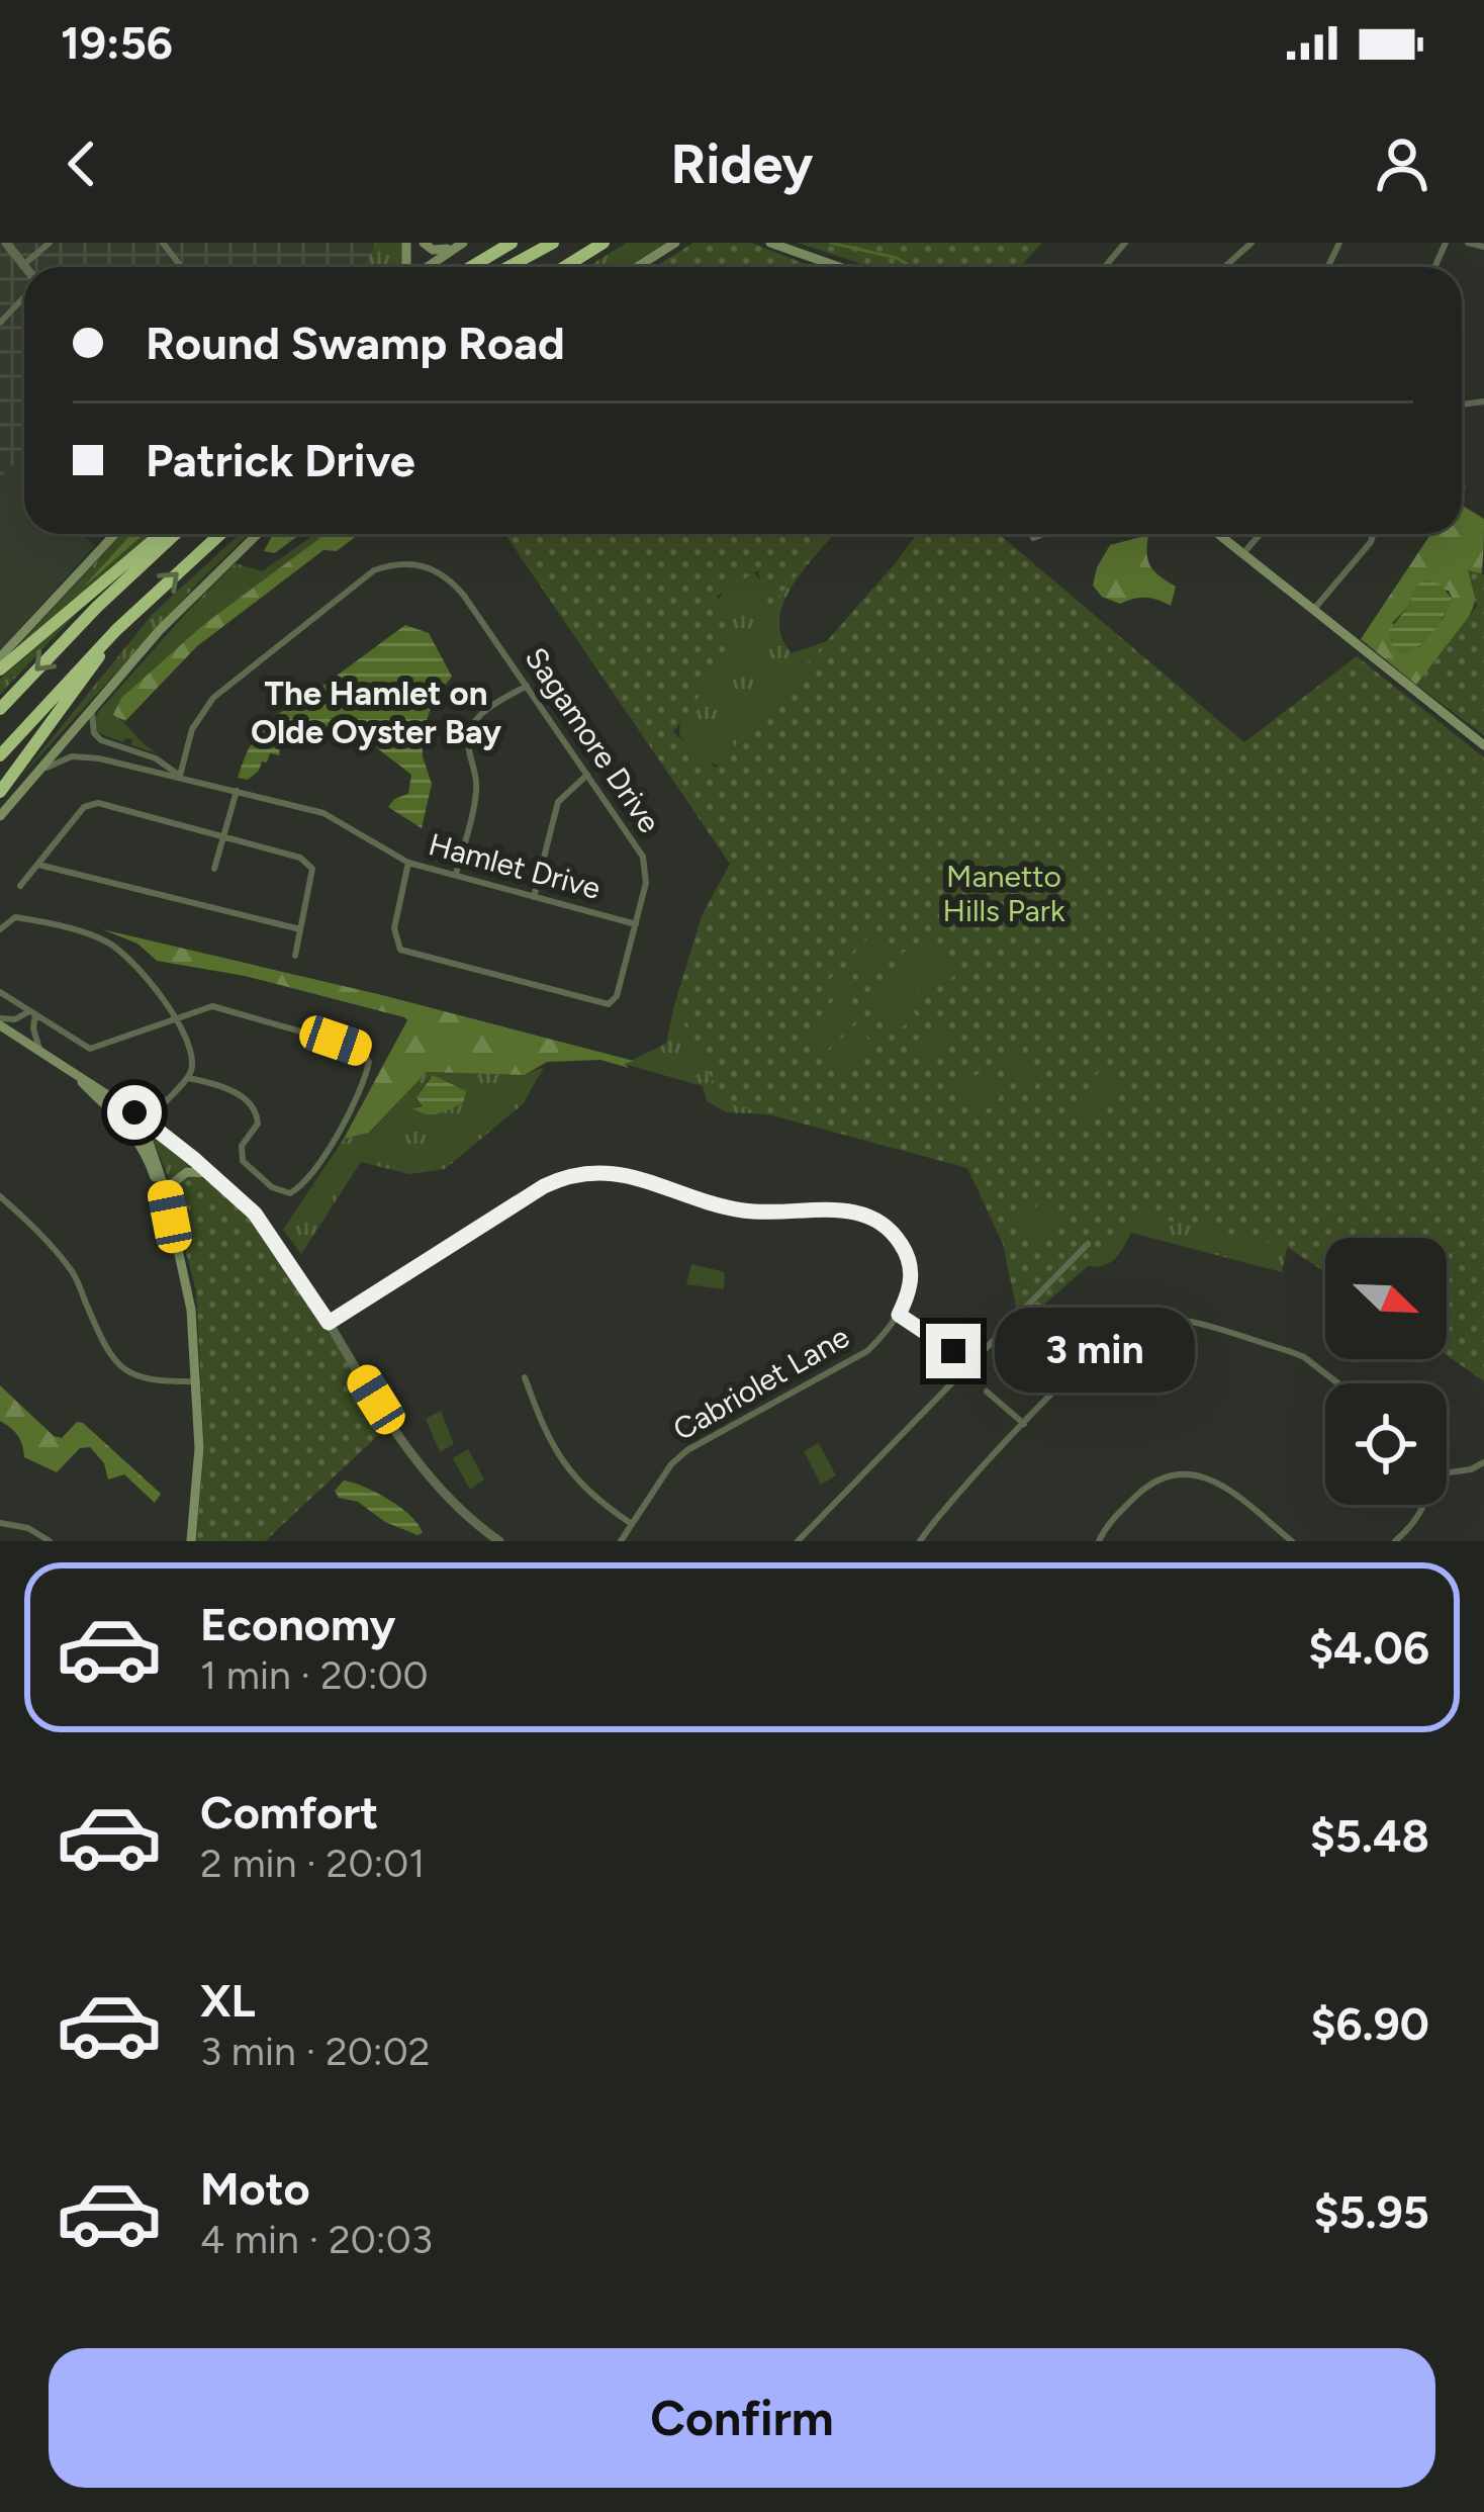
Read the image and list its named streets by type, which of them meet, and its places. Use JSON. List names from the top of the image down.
{
  "streets": {
    "street": ["Sagamore Drive", "Hamlet Drive", "Cabriolet Lane"]
  },
  "crossings": [
    ["Sagamore Drive", "Hamlet Drive"]
  ],
  "districts": ["The Hamlet on Olde Oyster Bay"],
  "parks": ["Manetto Hills Park"],
  "north": "bottom right",
  "page": {
    "status": "19:56",
    "header": "Ridey",
    "banner": ["Round Swamp Road", "Patrick Drive"],
    "bubble": "3 min",
    "list": [
      {
        "name": "Economy",
        "note": "1 min · 20:00",
        "value": "$4.06"
      },
      {
        "name": "Comfort",
        "note": "2 min · 20:01",
        "value": "$5.48"
      },
      {
        "name": "XL",
        "note": "3 min · 20:02",
        "value": "$6.90"
      },
      {
        "name": "Moto",
        "note": "4 min · 20:03",
        "value": "$5.95"
      }
    ],
    "buttons": "Confirm"
  }
}
